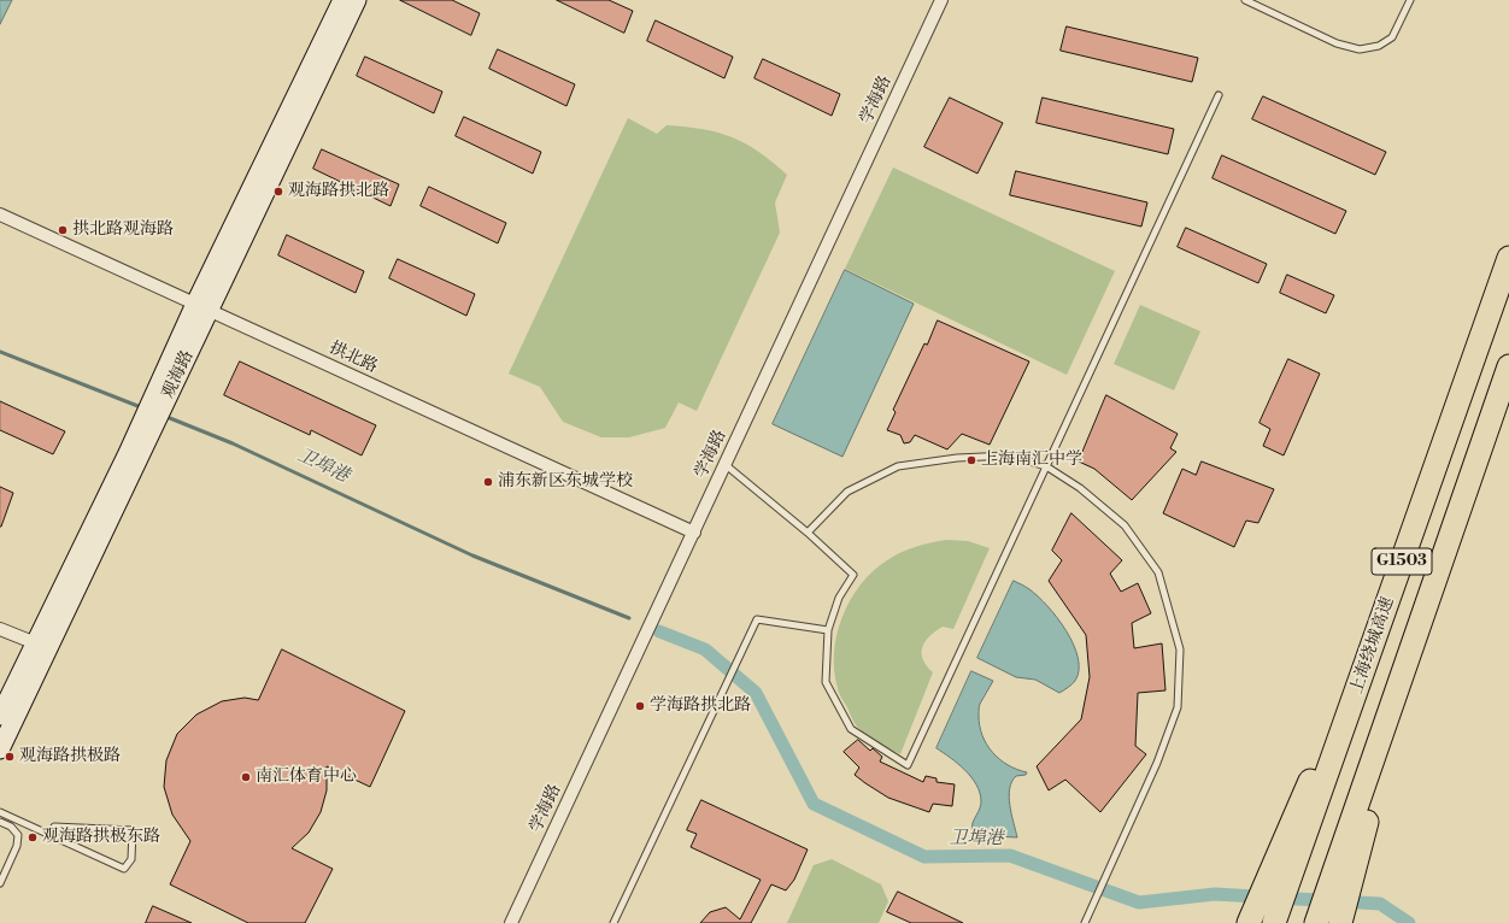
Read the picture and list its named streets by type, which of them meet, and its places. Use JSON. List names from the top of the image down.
{
  "streets": {
    "highway": ["G1503", "上海绕城高速"],
    "main road": ["观海路"],
    "street": ["学海路", "拱北路"]
  },
  "crossings": [
    ["学海路", "拱北路"],
    ["拱北路", "观海路"]
  ],
  "water": ["卫埠港"],
  "places": [
    "观海路拱北路",
    "拱北路观海路",
    "上海南汇中学",
    "浦东新区东城学校",
    "学海路拱北路",
    "观海路拱极路",
    "南汇体育中心",
    "观海路拱极东路"
  ]
}
